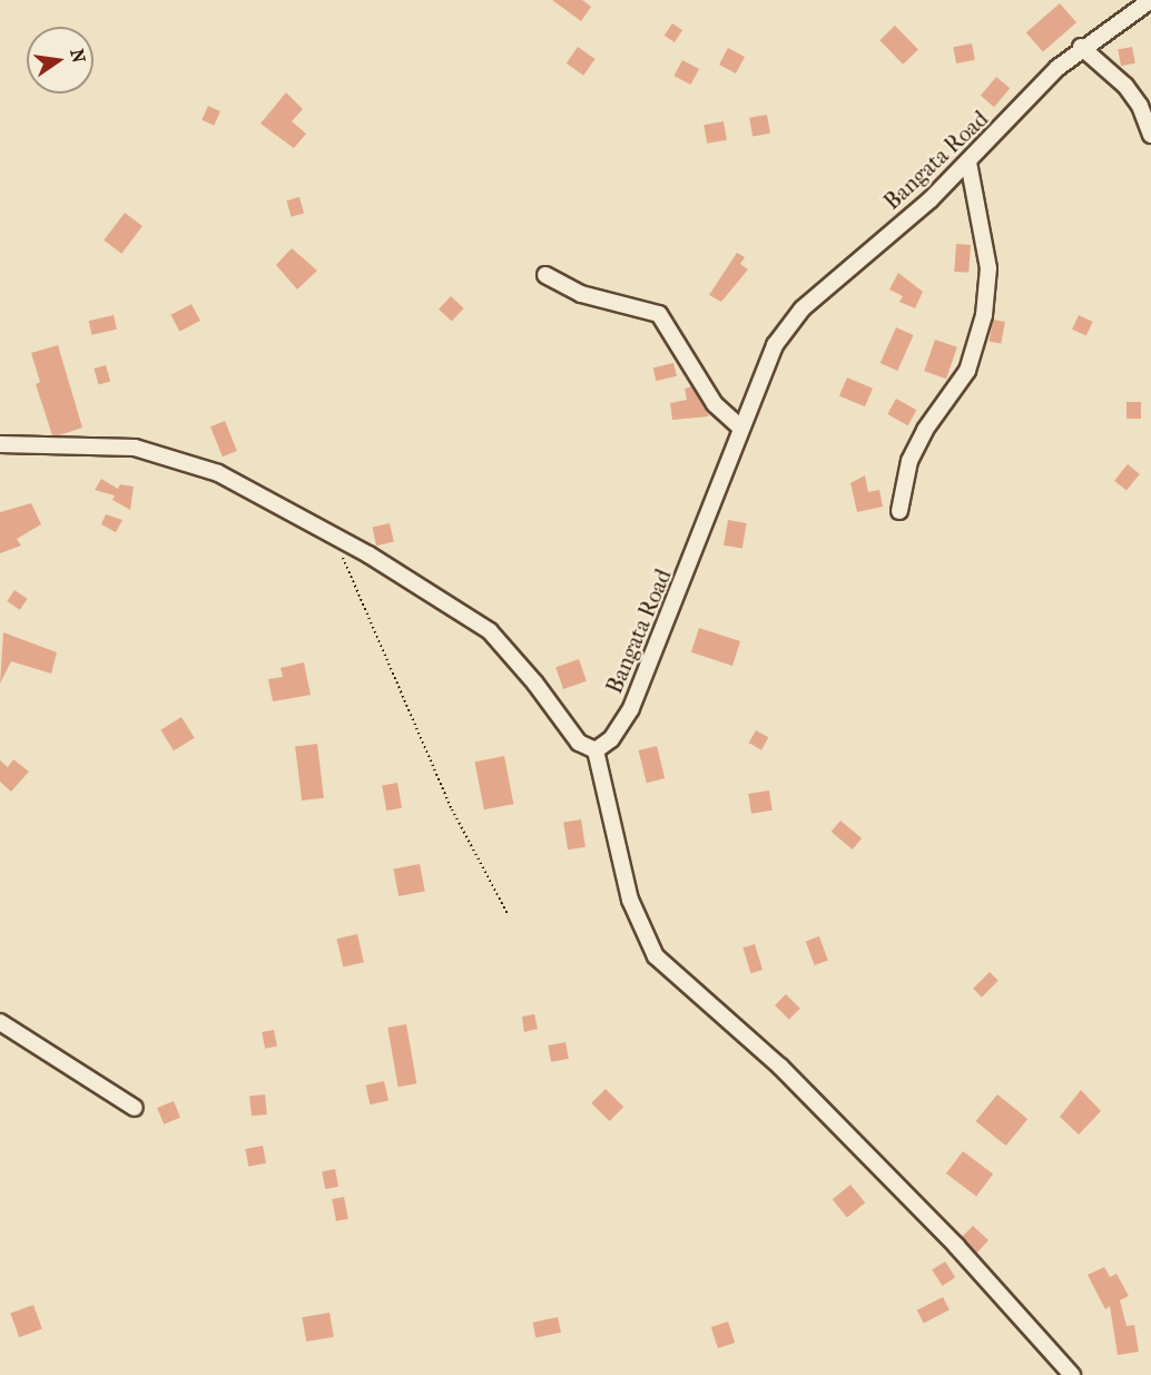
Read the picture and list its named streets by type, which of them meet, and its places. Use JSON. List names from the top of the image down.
{
  "streets": {
    "street": ["Bangata Road"]
  },
  "north": "right"
}
